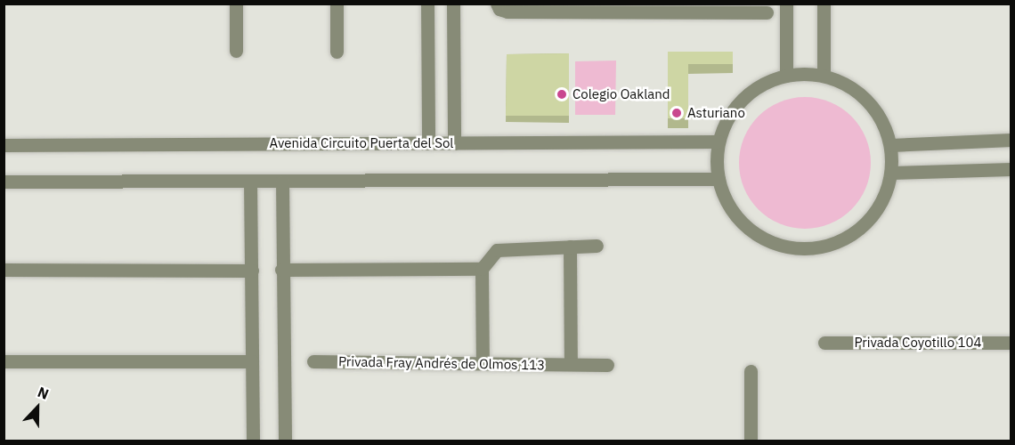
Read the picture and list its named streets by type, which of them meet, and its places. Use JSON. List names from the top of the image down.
{
  "streets": {
    "street": ["Avenida Circuito Puerta del Sol", "Privada Coyotillo 104", "Privada Fray Andrés de Olmos 113"]
  },
  "places": ["Colegio Oakland", "Asturiano"],
  "north": "top"
}
